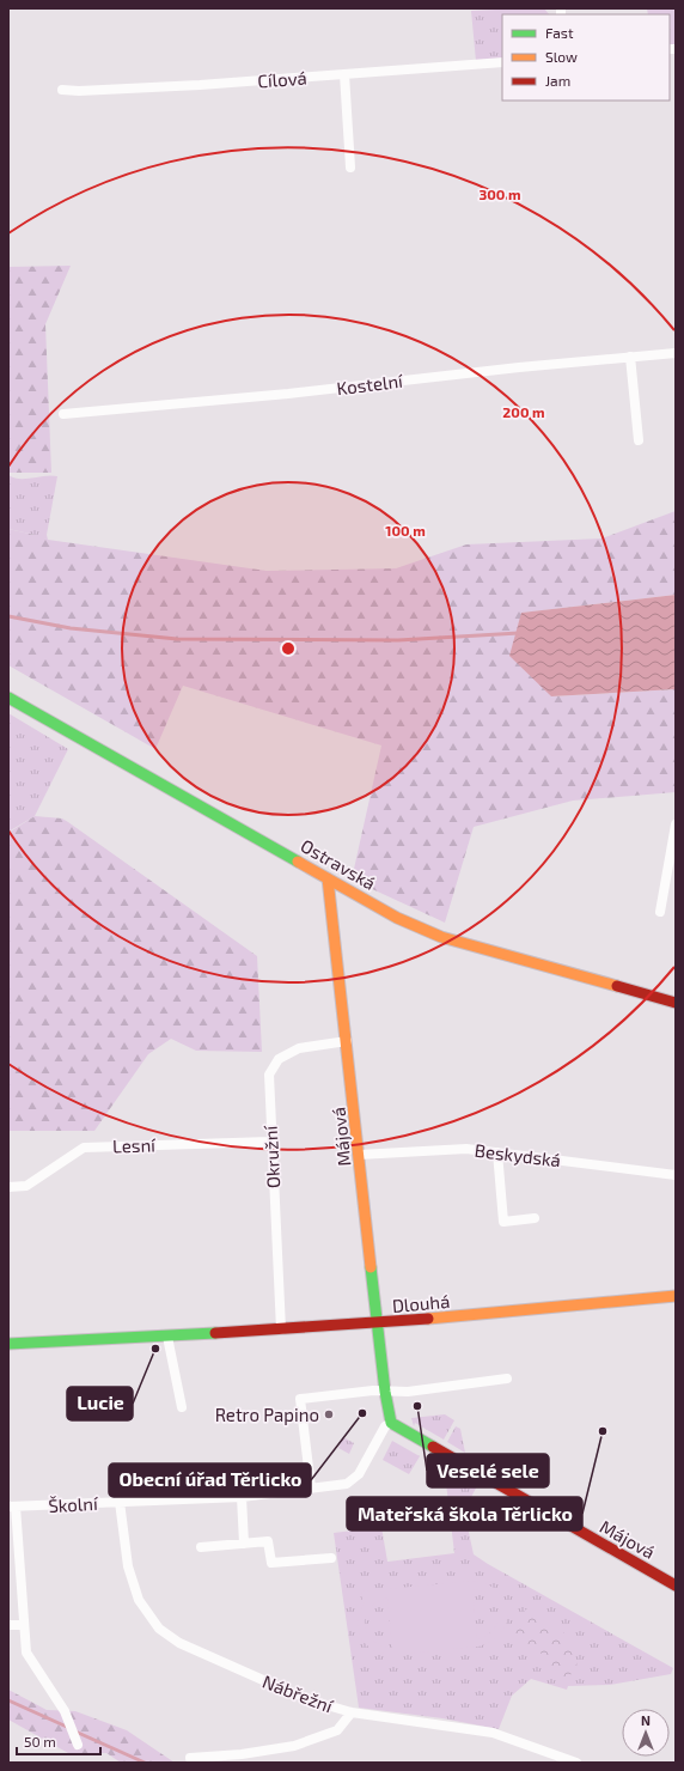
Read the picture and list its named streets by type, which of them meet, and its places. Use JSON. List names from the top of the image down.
{
  "streets": {
    "street": [
      "Cílová",
      "Kostelní",
      "Ostravská",
      "Májová",
      "Lesní",
      "Beskydská",
      "Okružní",
      "Dlouhá",
      "Školní",
      "Nábřežní"
    ]
  },
  "crossings": [
    ["Ostravská", "Májová"],
    ["Májová", "Beskydská"],
    ["Májová", "Okružní"],
    ["Májová", "Dlouhá"],
    ["Májová", "Školní"],
    ["Lesní", "Okružní"],
    ["Okružní", "Dlouhá"],
    ["Školní", "Nábřežní"]
  ],
  "places": [
    "Lucie",
    "Veselé sele",
    "Obecní úřad Těrlicko",
    "Retro Papino",
    "Mateřská škola Těrlicko"
  ],
  "legend": ["Fast", "Slow", "Jam"],
  "scale_bar": "50 m",
  "north": "top",
  "rings": ["300 m", "200 m", "100 m"]
}
